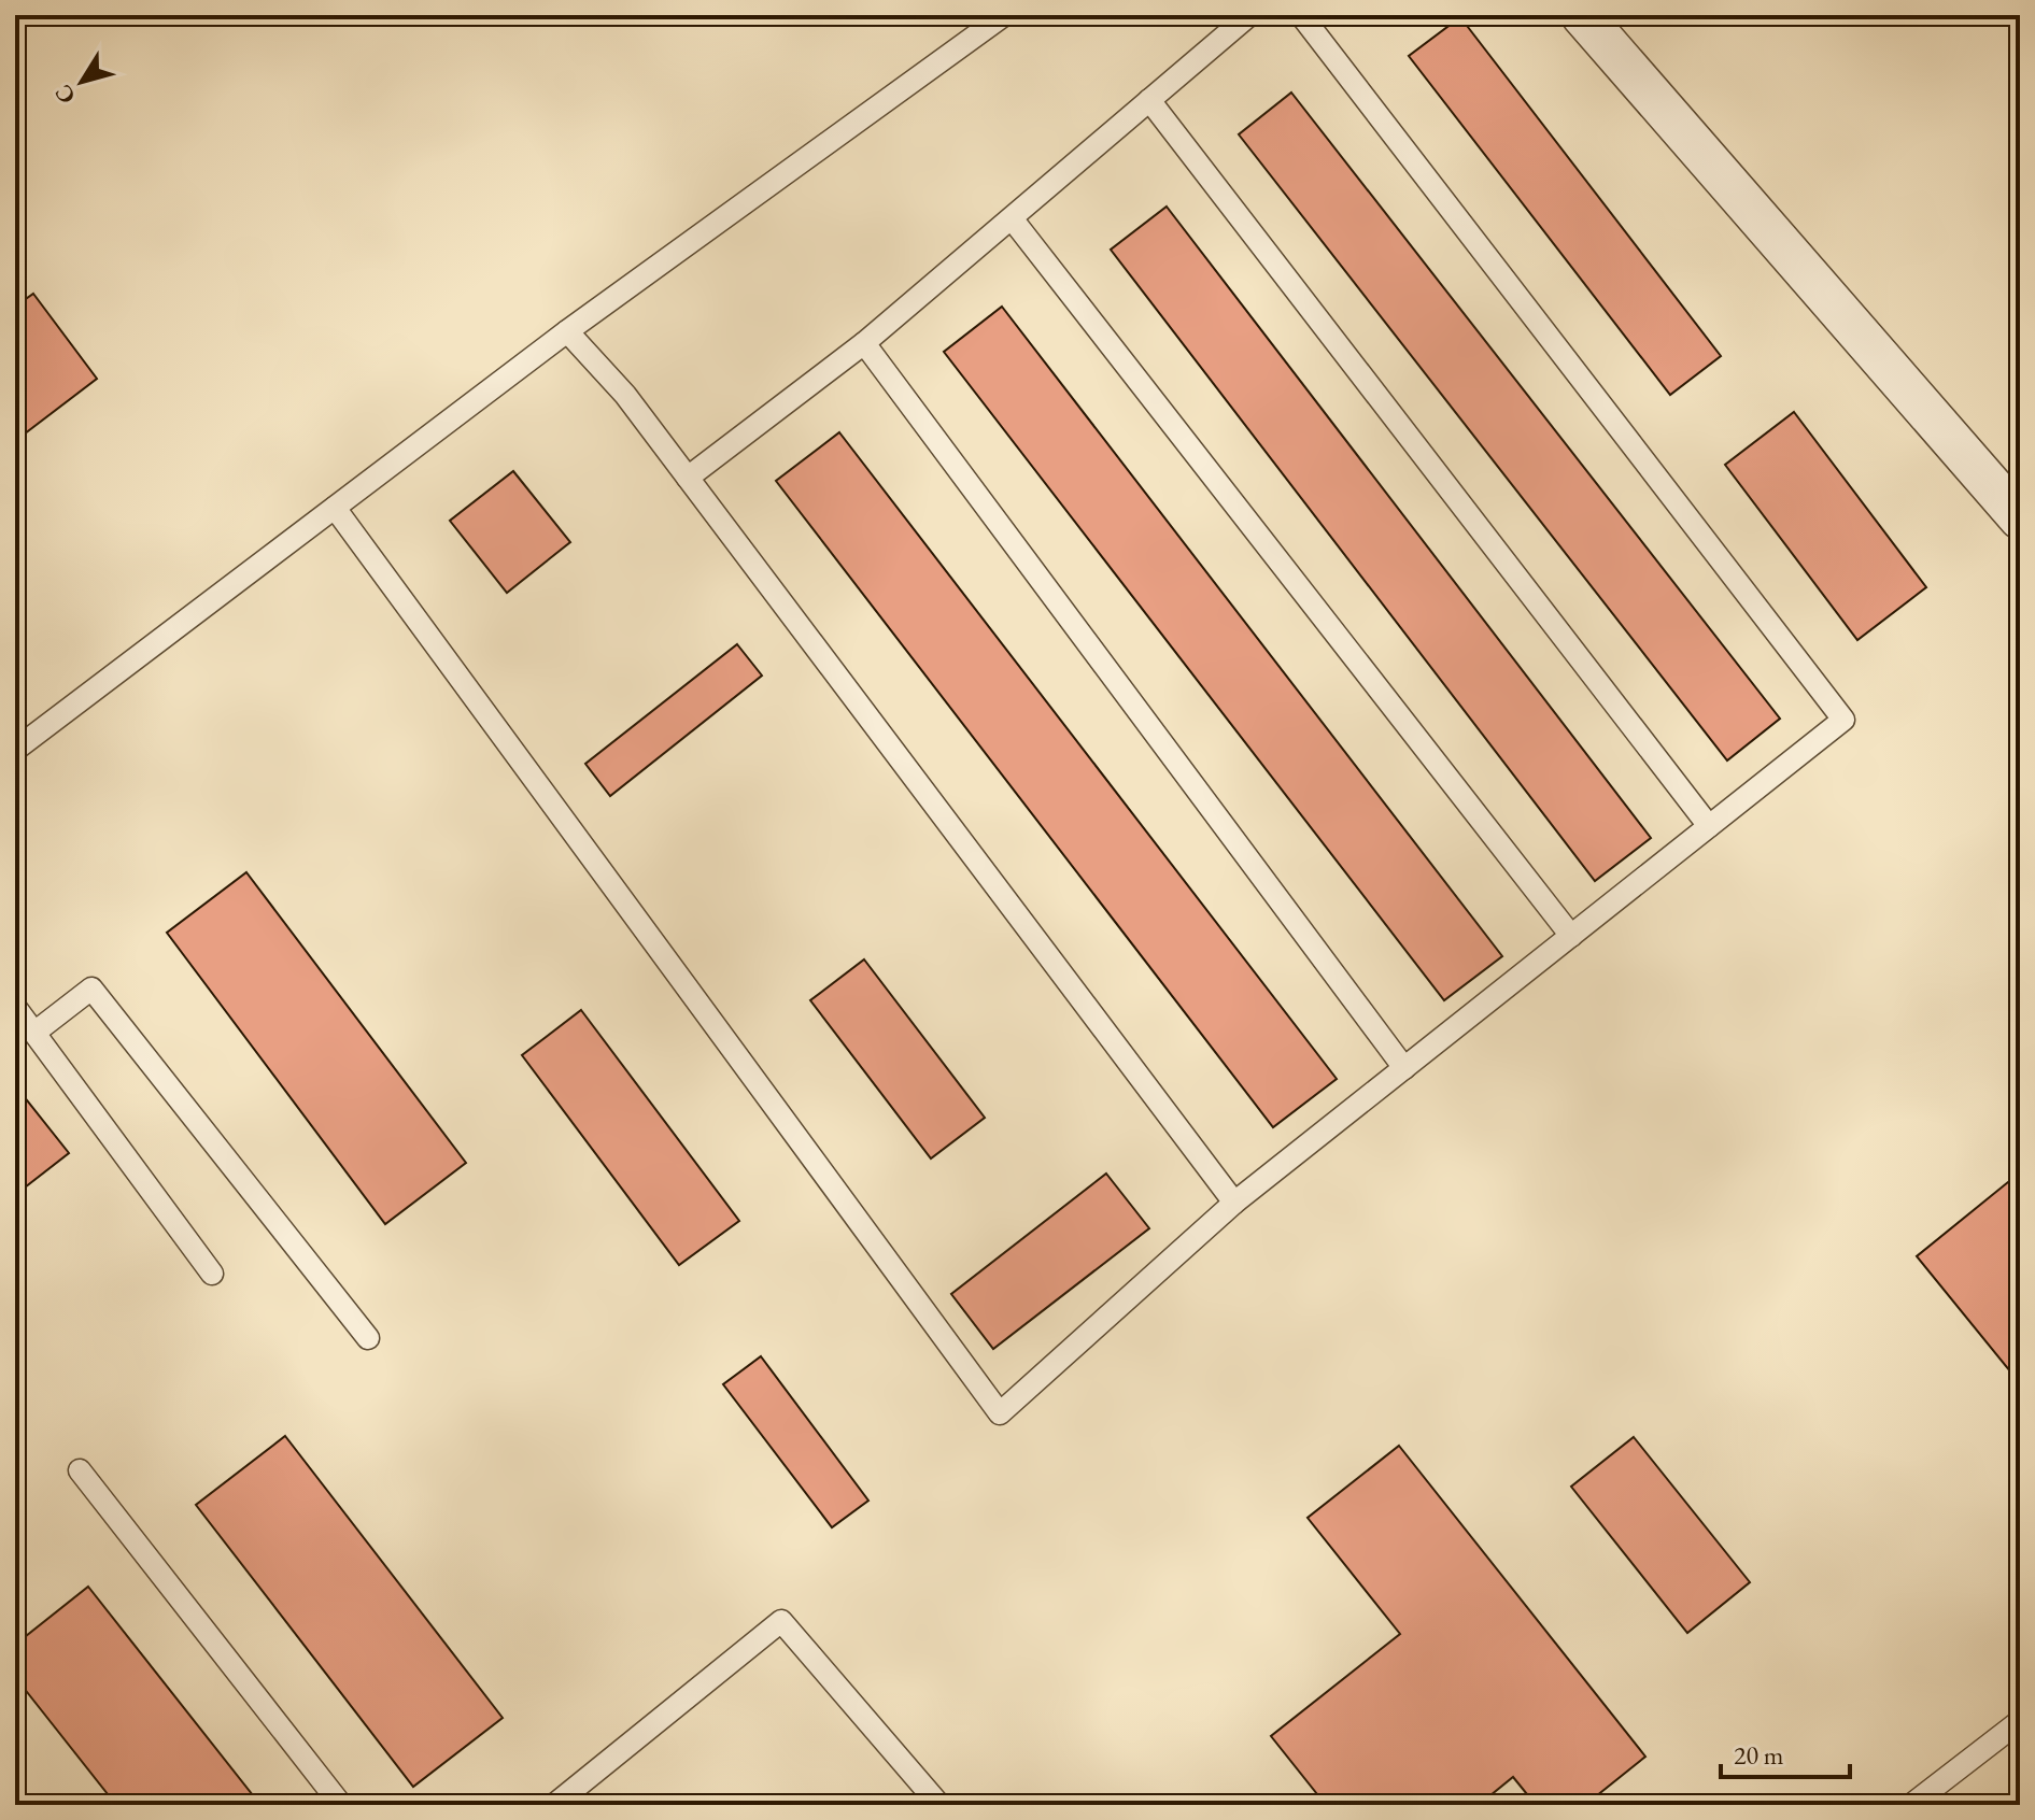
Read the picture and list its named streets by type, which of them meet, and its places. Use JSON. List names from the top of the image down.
{
  "scale_bar": "20 m",
  "north": "bottom left"
}
